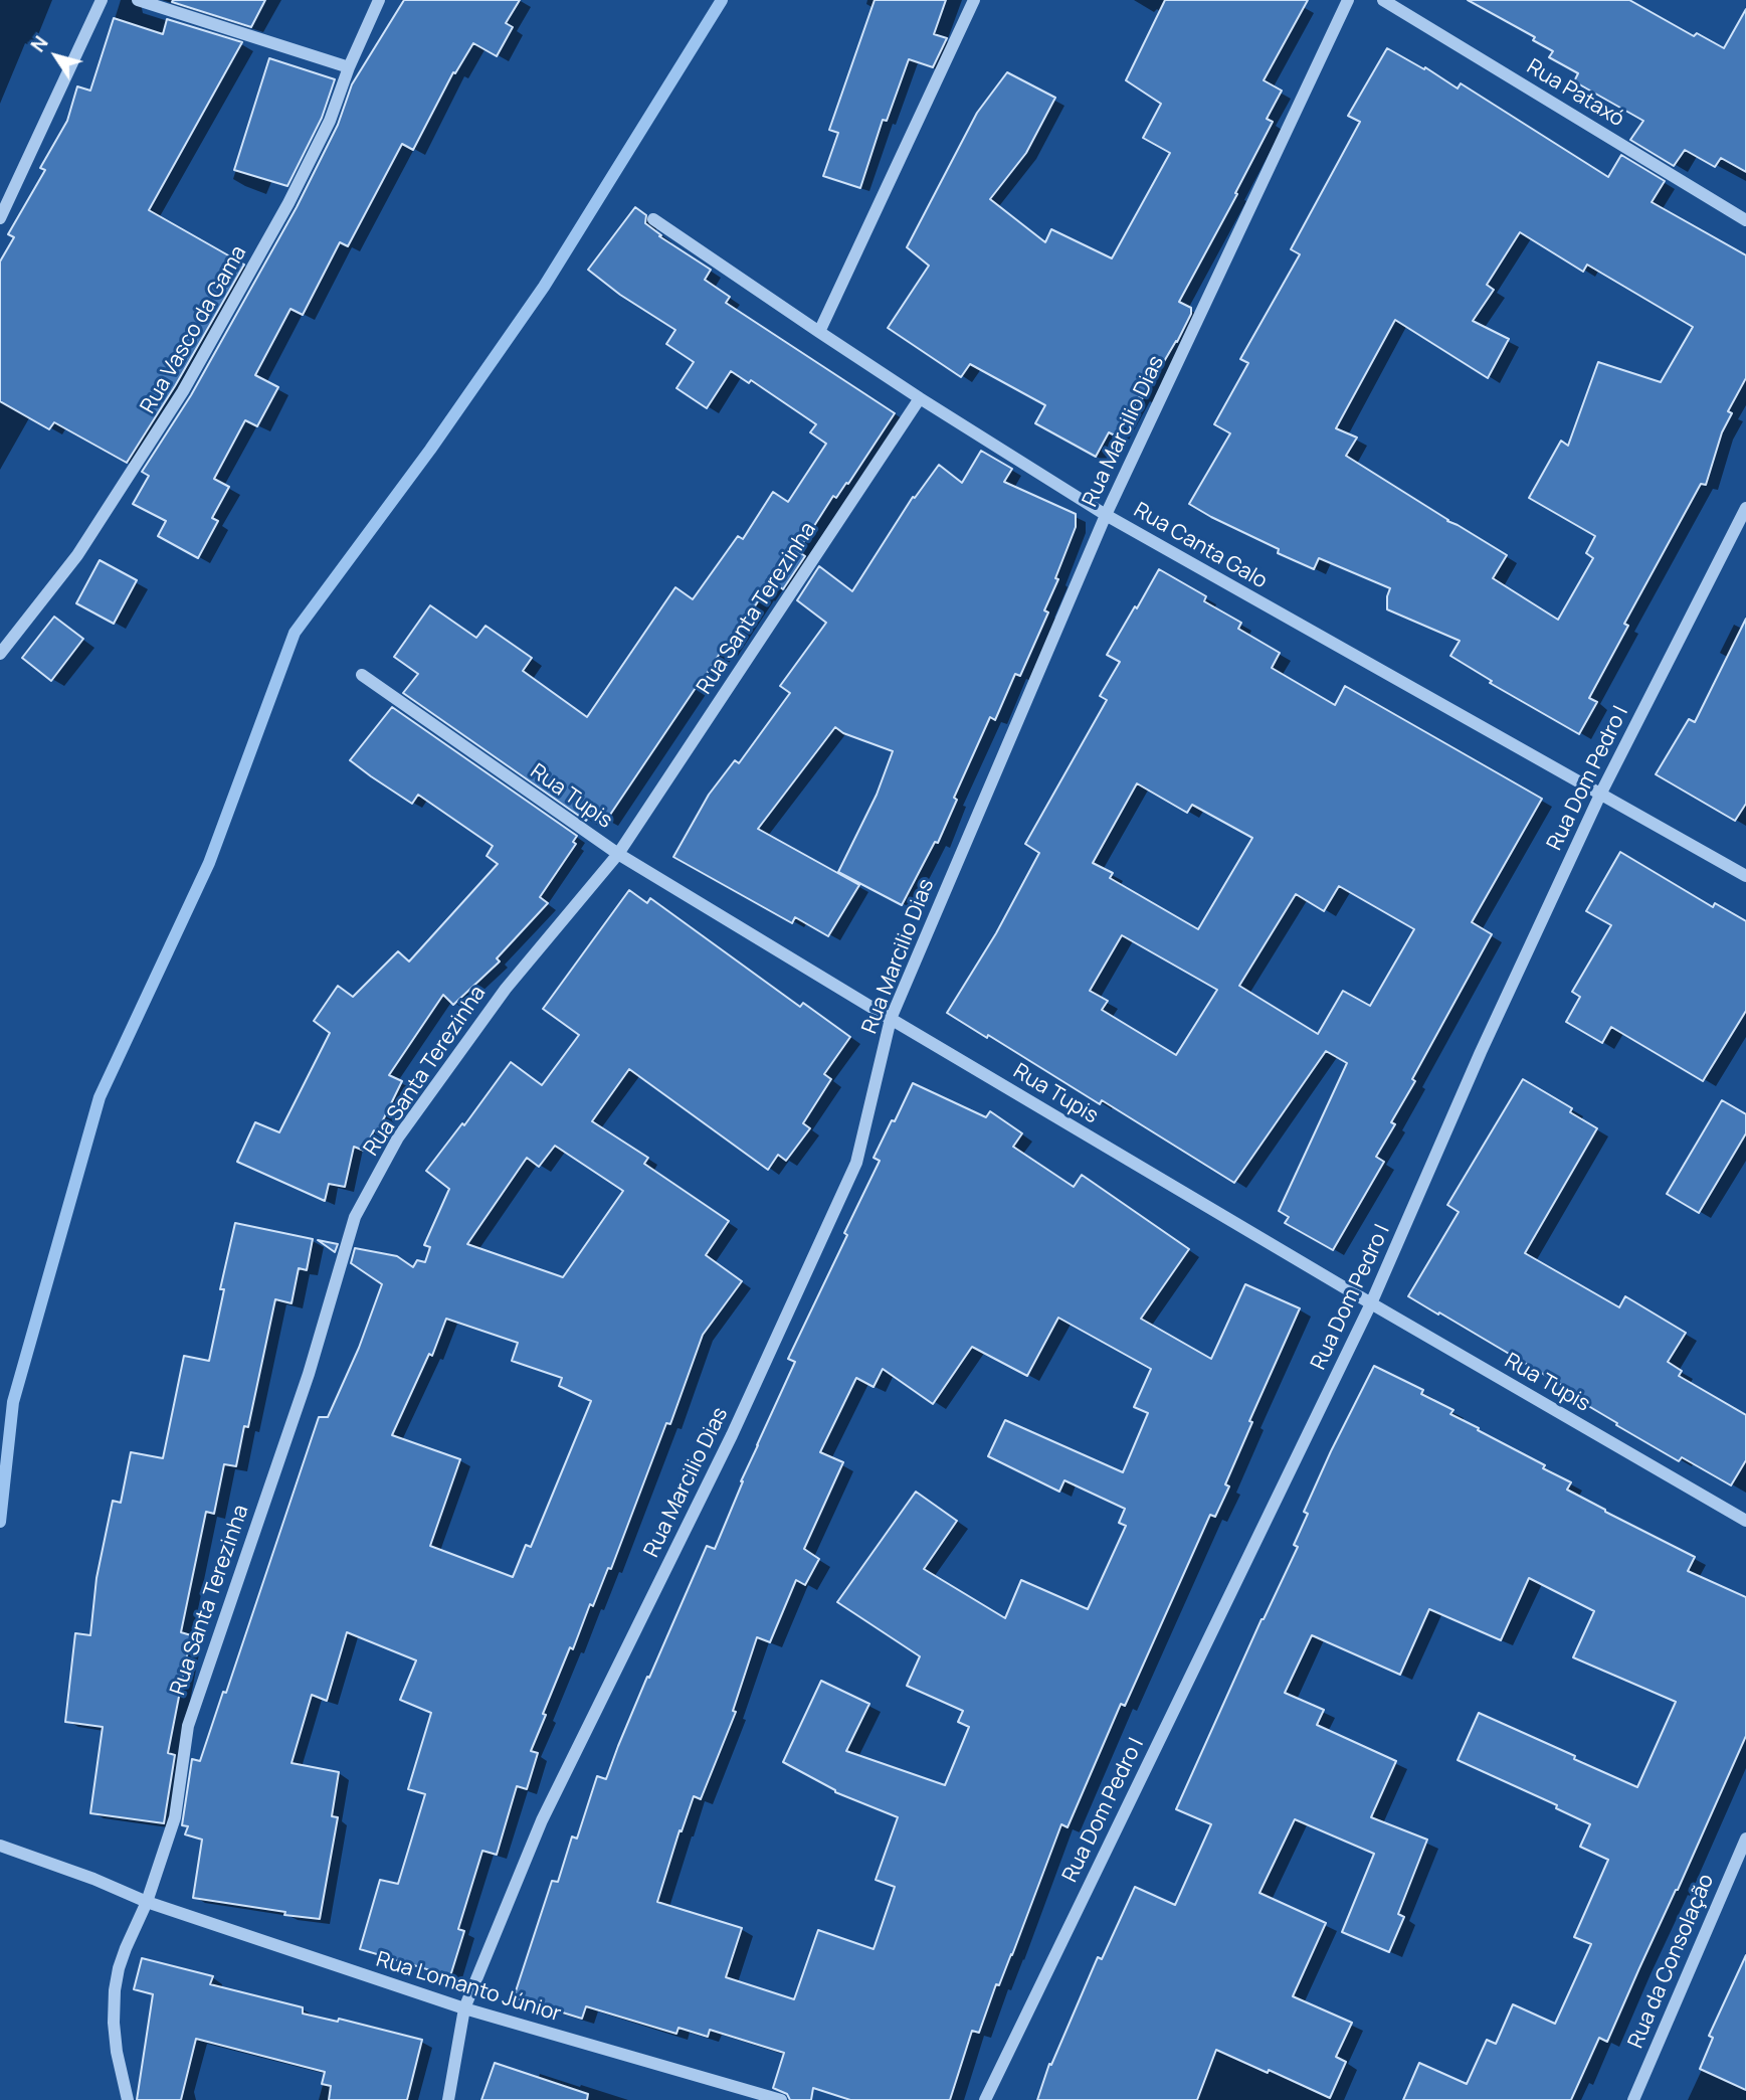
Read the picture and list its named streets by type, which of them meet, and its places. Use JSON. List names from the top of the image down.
{
  "streets": {
    "street": [
      "Rua Pataxó",
      "Rua Vasco da Gama",
      "Rua Marcilio Dias",
      "Rua Canta Galo",
      "Rua Santa Terezinha",
      "Rua Dom Pedro I",
      "Rua Tupis",
      "Rua da Consolação",
      "Rua Lomanto Júnior"
    ]
  },
  "crossings": [
    ["Rua Marcilio Dias", "Rua Canta Galo"],
    ["Rua Marcilio Dias", "Rua Tupis"],
    ["Rua Marcilio Dias", "Rua Lomanto Júnior"],
    ["Rua Canta Galo", "Rua Santa Terezinha"],
    ["Rua Canta Galo", "Rua Dom Pedro I"],
    ["Rua Santa Terezinha", "Rua Tupis"],
    ["Rua Santa Terezinha", "Rua Lomanto Júnior"],
    ["Rua Dom Pedro I", "Rua Tupis"]
  ],
  "north": "top left"
}
